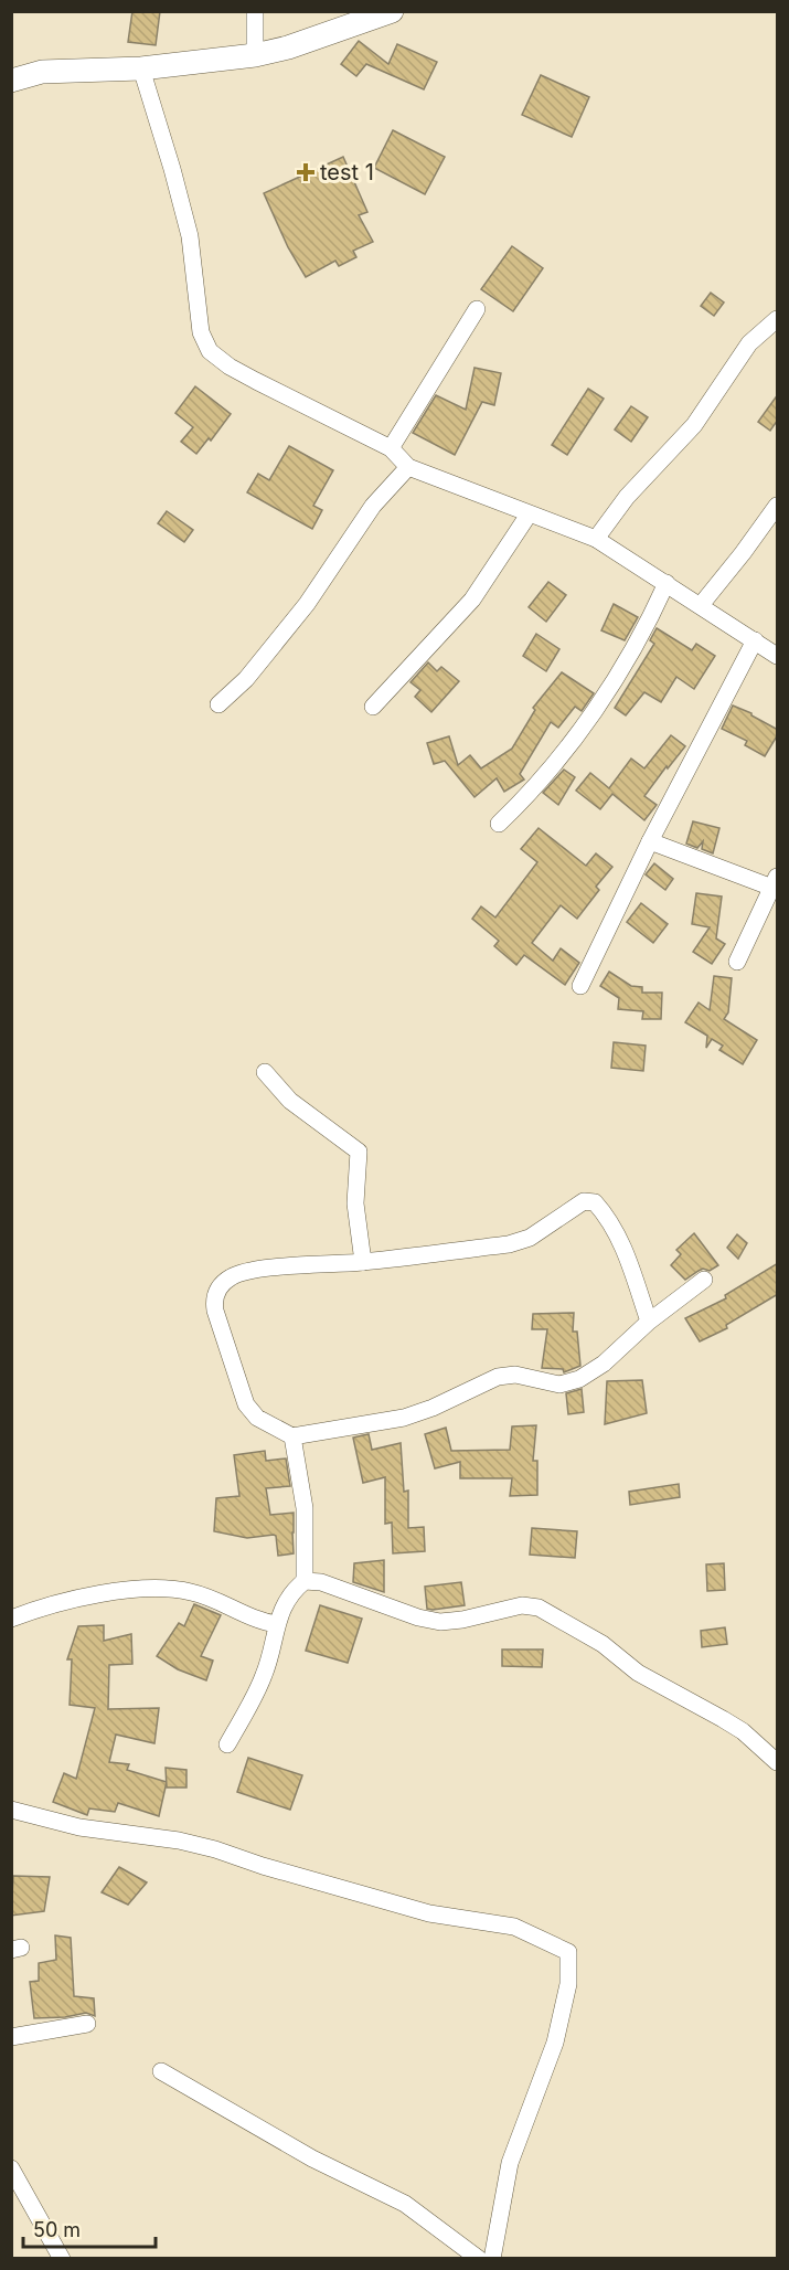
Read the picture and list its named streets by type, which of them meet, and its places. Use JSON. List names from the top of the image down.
{
  "places": {
    "health": ["test 1"]
  },
  "scale_bar": "50 m"
}
